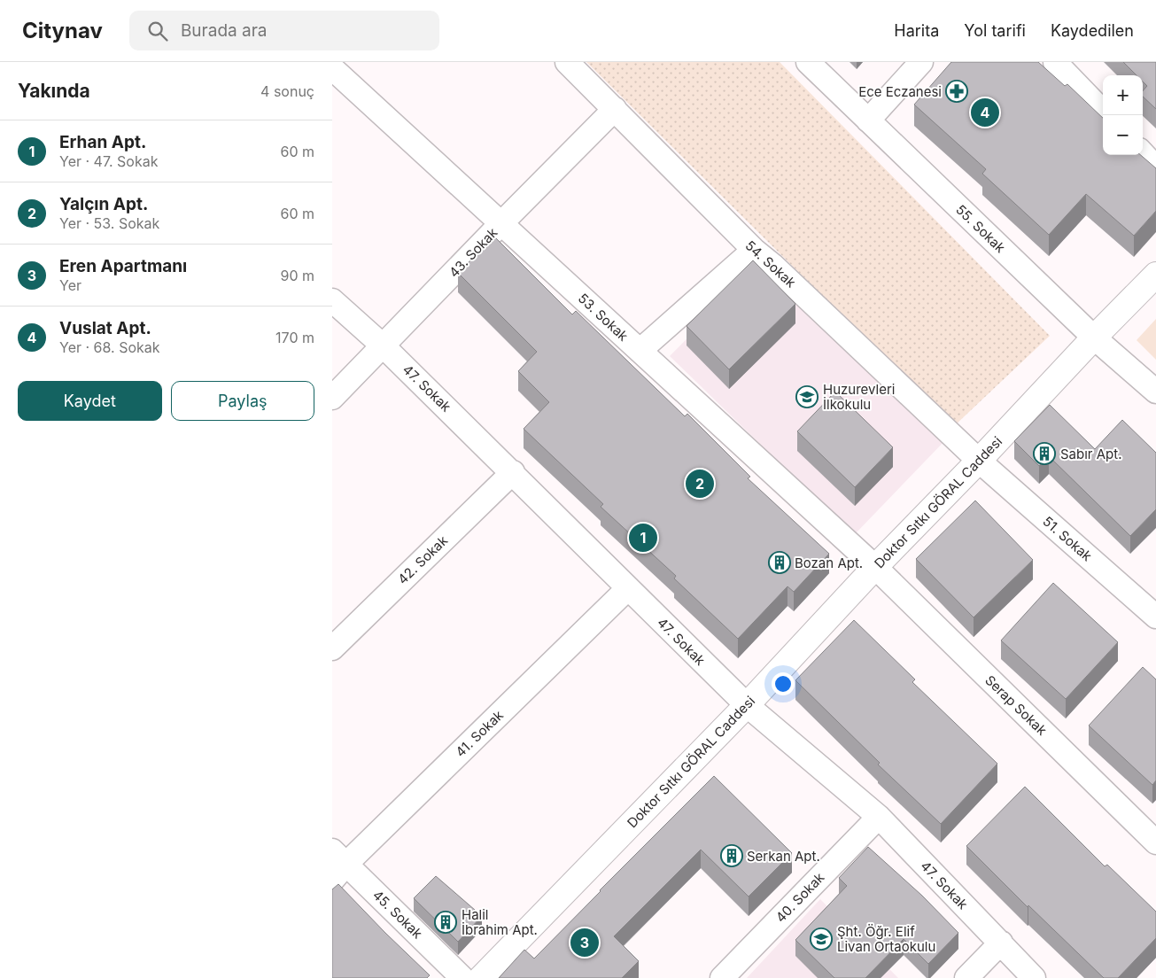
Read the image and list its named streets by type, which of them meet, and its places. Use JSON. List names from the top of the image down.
{
  "streets": {
    "street": [
      "55. Sokak",
      "43. Sokak",
      "54. Sokak",
      "53. Sokak",
      "47. Sokak",
      "Doktor Sıtkı GÖRAL Caddesi",
      "51. Sokak",
      "42. Sokak",
      "Serap Sokak",
      "41. Sokak",
      "40. Sokak",
      "45. Sokak"
    ]
  },
  "crossings": [
    ["55. Sokak", "Doktor Sıtkı GÖRAL Caddesi"],
    ["43. Sokak", "54. Sokak"],
    ["43. Sokak", "53. Sokak"],
    ["43. Sokak", "47. Sokak"],
    ["54. Sokak", "Doktor Sıtkı GÖRAL Caddesi"],
    ["54. Sokak", "51. Sokak"],
    ["53. Sokak", "Doktor Sıtkı GÖRAL Caddesi"],
    ["53. Sokak", "Serap Sokak"],
    ["47. Sokak", "Doktor Sıtkı GÖRAL Caddesi"],
    ["47. Sokak", "42. Sokak"],
    ["47. Sokak", "41. Sokak"],
    ["47. Sokak", "40. Sokak"],
    ["Doktor Sıtkı GÖRAL Caddesi", "51. Sokak"],
    ["Doktor Sıtkı GÖRAL Caddesi", "Serap Sokak"],
    ["41. Sokak", "45. Sokak"]
  ],
  "places": {
    "pharmacy": ["Ece Eczanesi"],
    "school or university": ["Huzurevleri İlkokulu", "Şht. Öğr. Elif Livan Ortaokulu"],
    "building": [
      "Sabır Apt.",
      "Bozan Apt.",
      "Serkan Apt.",
      "Halil İbrahim Apt."
    ]
  },
  "page": {
    "header": "Citynav",
    "search": "Burada ara",
    "nav": ["Harita", "Yol tarifi", "Kaydedilen"],
    "heading": ["Yakında", "4 sonuç"],
    "map_buttons": ["+", "−"],
    "pins": [
      "4",
      "2",
      "1",
      "3"
    ],
    "list": [
      {
        "mark": "1",
        "name": "Erhan Apt.",
        "note": "Yer · 47. Sokak",
        "value": "60 m"
      },
      {
        "mark": "2",
        "name": "Yalçın Apt.",
        "note": "Yer · 53. Sokak",
        "value": "60 m"
      },
      {
        "mark": "3",
        "name": "Eren Apartmanı",
        "note": "Yer",
        "value": "90 m"
      },
      {
        "mark": "4",
        "name": "Vuslat Apt.",
        "note": "Yer · 68. Sokak",
        "value": "170 m"
      }
    ],
    "buttons": ["Kaydet", "Paylaş"]
  }
}
